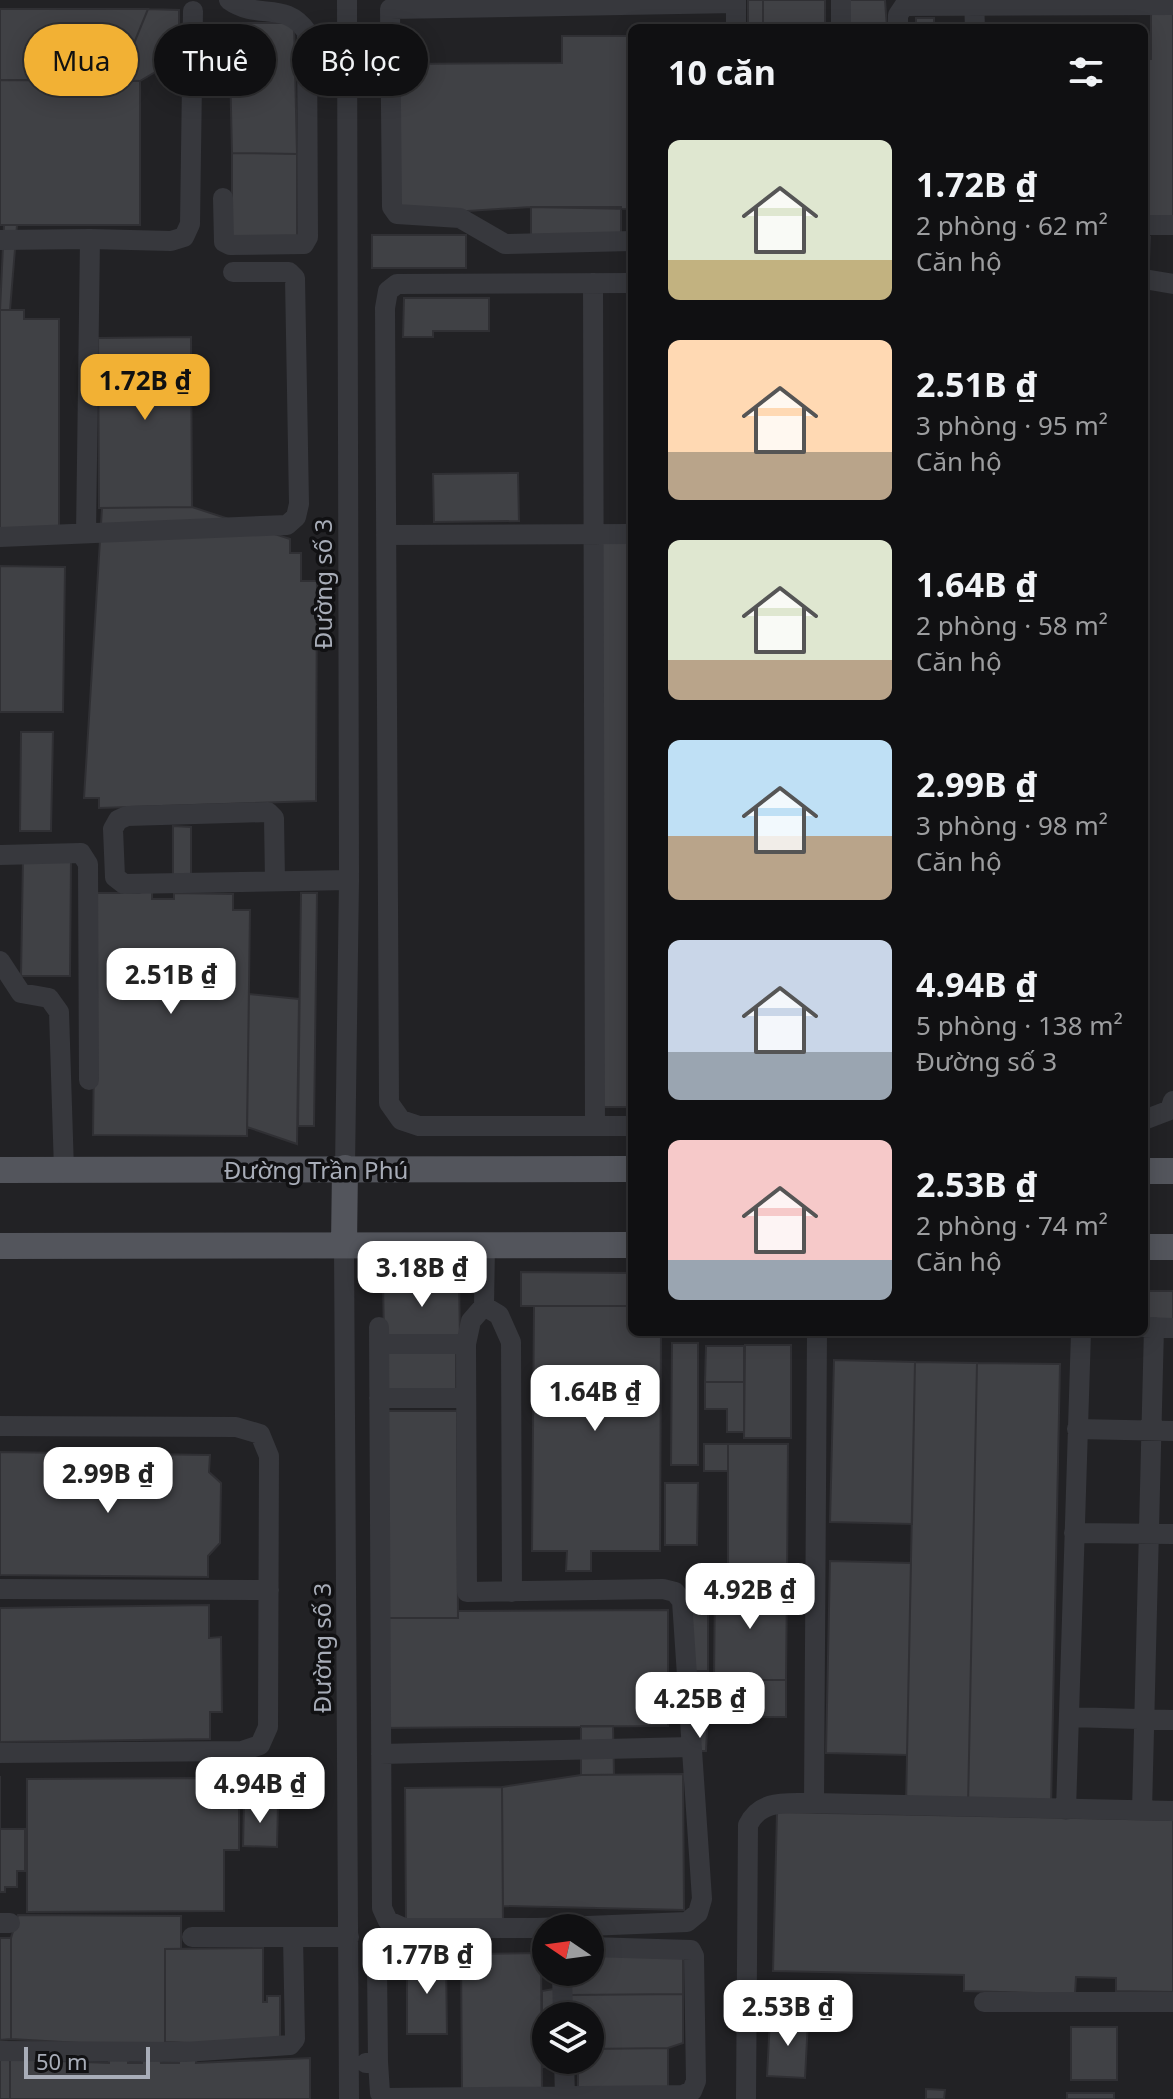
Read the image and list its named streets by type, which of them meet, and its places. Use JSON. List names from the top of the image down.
{
  "streets": {
    "main road": ["Đường Trần Phú"],
    "street": ["Đường số 3"]
  },
  "crossings": [
    ["Đường số 3", "Đường Trần Phú"]
  ],
  "scale_bar": "50 m",
  "north": "left",
  "page": {
    "chip": ["Mua", "Thuê", "Bộ lọc"],
    "heading": "10 căn",
    "list": [
      {
        "name": "1.72B ₫",
        "note": "2 phòng · 62 m² · Căn hộ"
      },
      {
        "name": "2.51B ₫",
        "note": "3 phòng · 95 m² · Căn hộ"
      },
      {
        "name": "1.64B ₫",
        "note": "2 phòng · 58 m² · Căn hộ"
      },
      {
        "name": "2.99B ₫",
        "note": "3 phòng · 98 m² · Căn hộ"
      },
      {
        "name": "4.94B ₫",
        "note": "5 phòng · 138 m² · Đường số 3"
      },
      {
        "name": "2.53B ₫",
        "note": "2 phòng · 74 m² · Căn hộ"
      }
    ],
    "price": [
      "1.72B ₫",
      "2.51B ₫",
      "3.18B ₫",
      "1.64B ₫",
      "2.99B ₫",
      "4.92B ₫",
      "4.25B ₫",
      "4.94B ₫",
      "1.77B ₫",
      "2.53B ₫"
    ],
    "scale": "50 m"
  }
}
